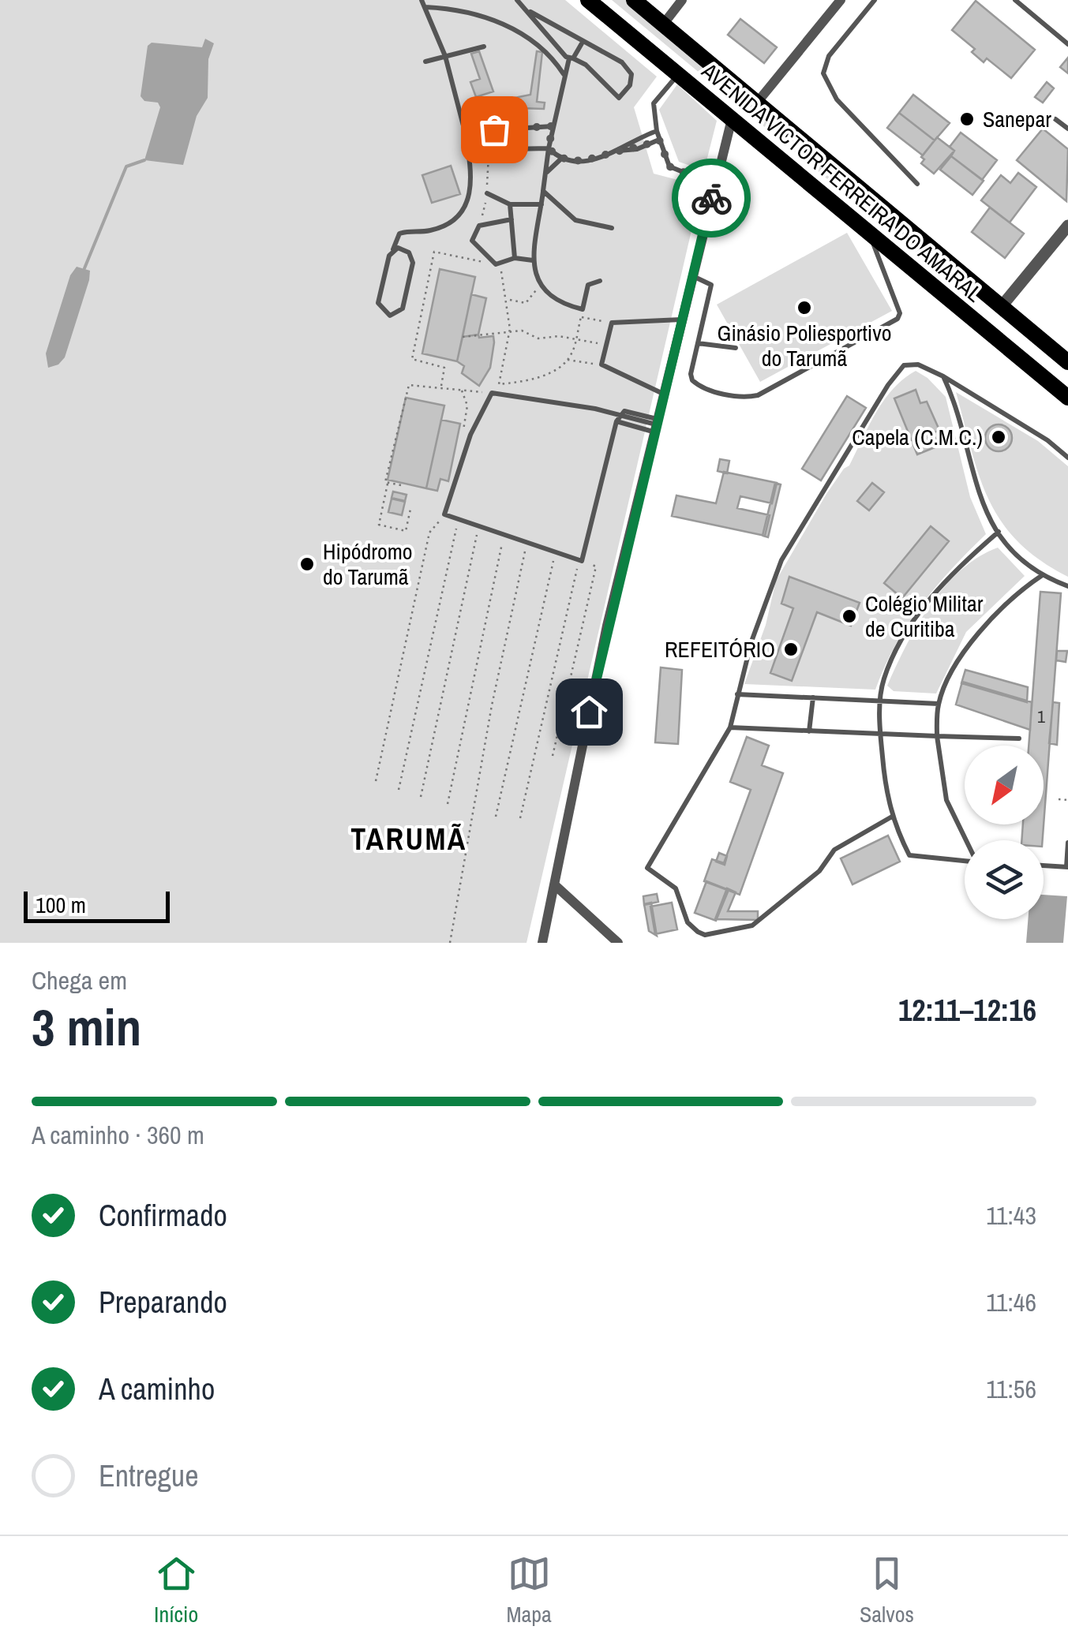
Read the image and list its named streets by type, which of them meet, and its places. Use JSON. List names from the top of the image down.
{
  "streets": {
    "highway": ["AVENIDA VICTOR FERREIRA DO AMARAL"]
  },
  "districts": ["TARUMÃ"],
  "places": [
    "Sanepar",
    "Ginásio Poliesportivo do Tarumã",
    "Capela (C.M.C.)",
    "Hipódromo do Tarumã",
    "Colégio Militar de Curitiba",
    "REFEITÓRIO"
  ],
  "house_numbers": ["1"],
  "scale_bar": "100 m",
  "north": "bottom left",
  "page": {
    "scale": "100 m",
    "heading": ["3 min", "Chega em", "12:11–12:16"],
    "bar": "A caminho · 360 m",
    "list": [
      ["Confirmado", "11:43"],
      ["Preparando", "11:46"],
      ["A caminho", "11:56"],
      "Entregue"
    ],
    "tabs": ["Início", "Mapa", "Salvos"]
  }
}
